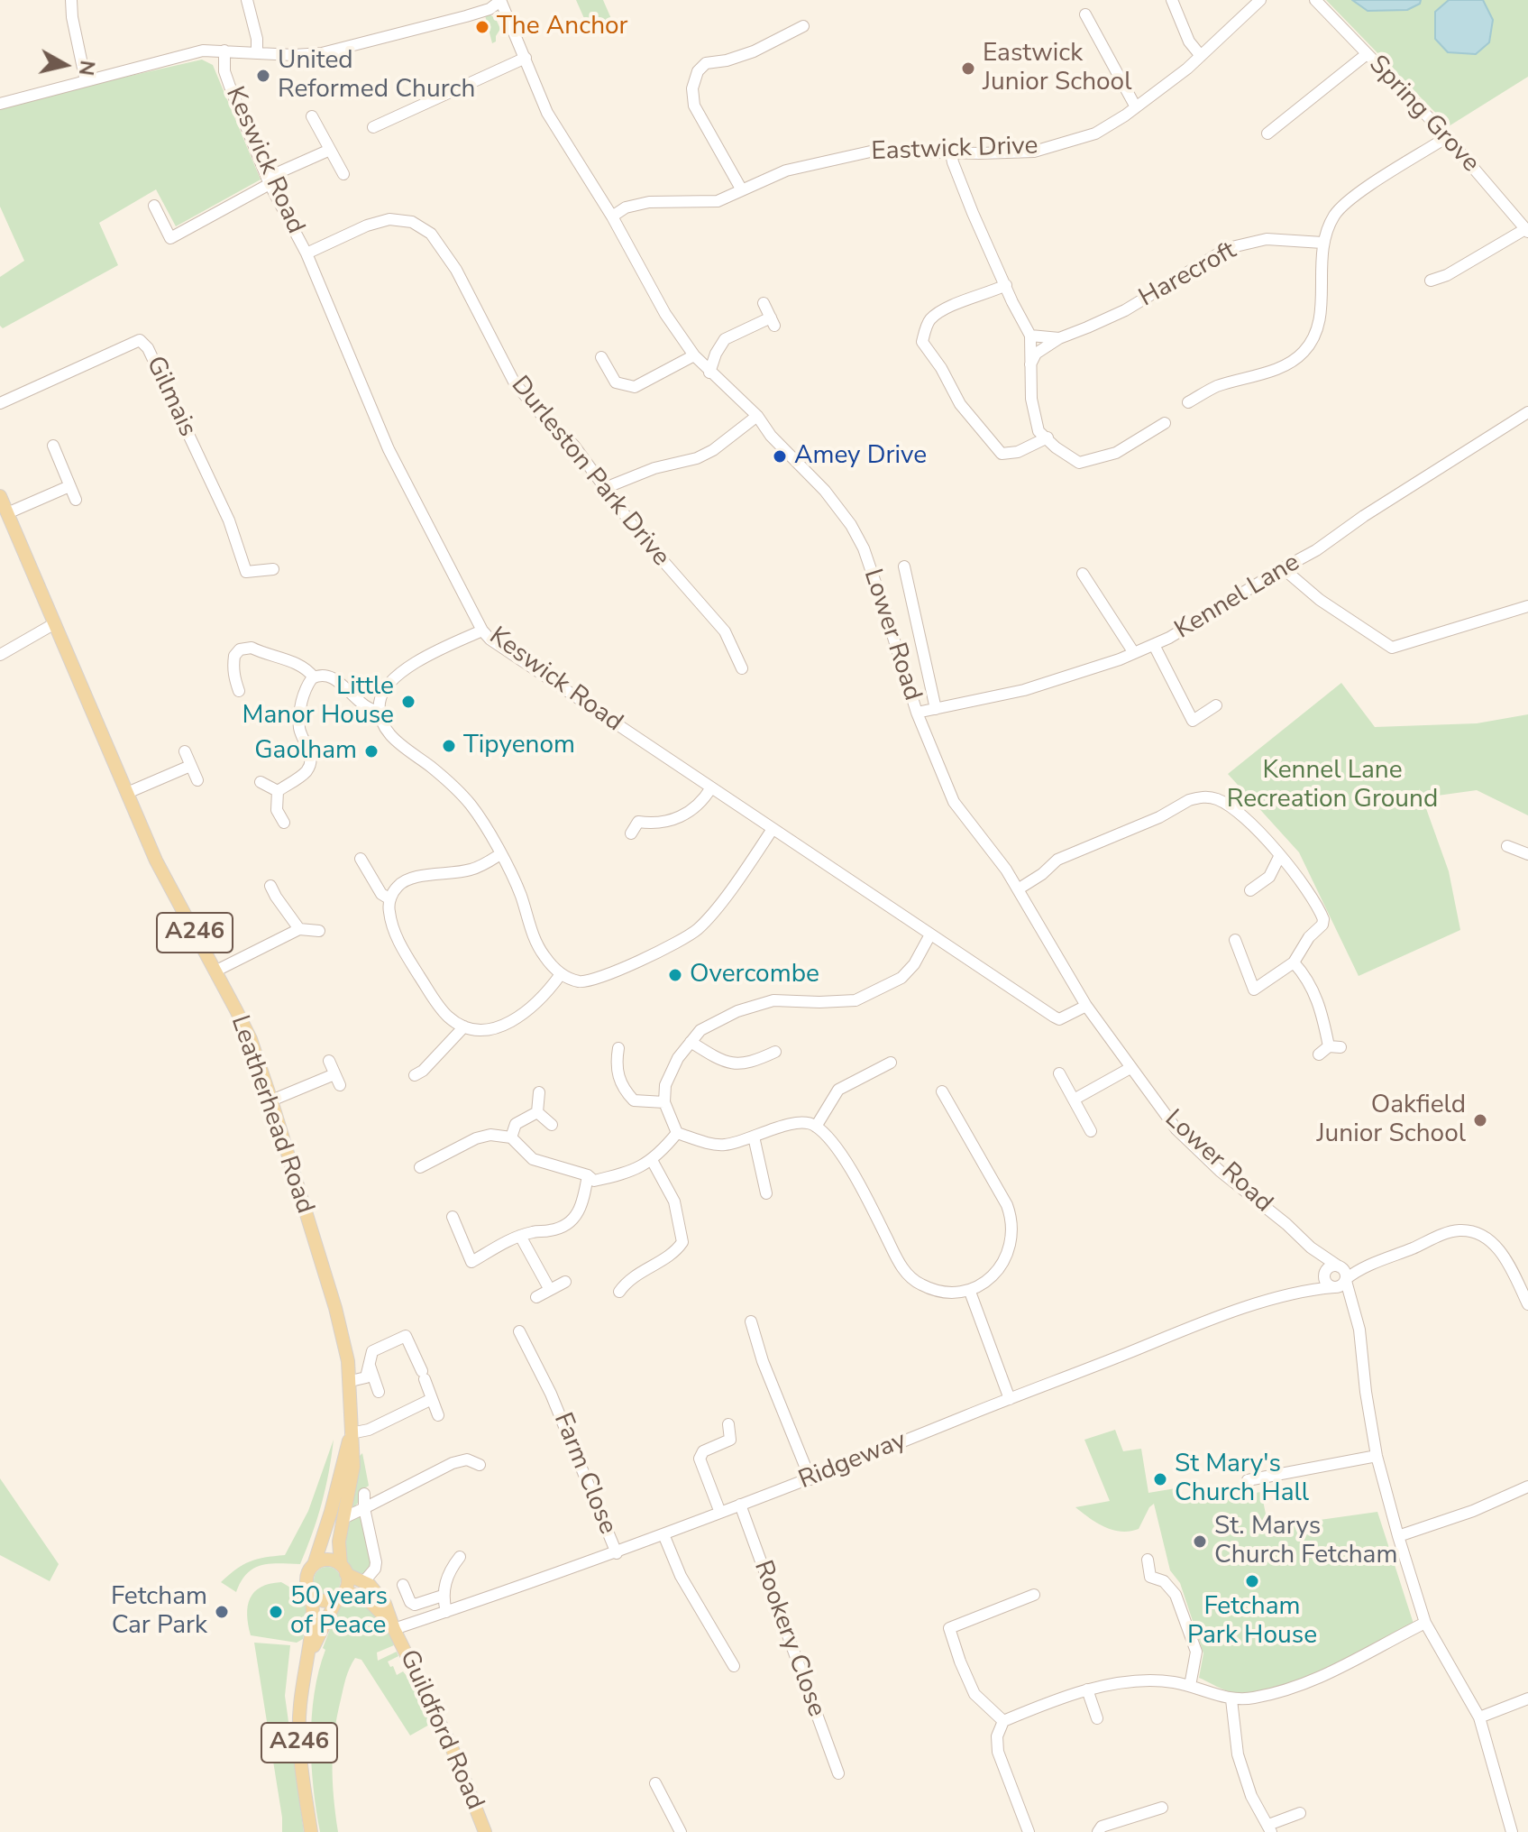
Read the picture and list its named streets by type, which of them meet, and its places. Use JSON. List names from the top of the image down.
{
  "streets": {
    "main road": ["A246", "Leatherhead Road", "Guildford Road"],
    "street": [
      "Spring Grove",
      "Eastwick Drive",
      "Keswick Road",
      "Harecroft",
      "Gilmais",
      "Durleston Park Drive",
      "Kennel Lane",
      "Lower Road",
      "Ridgeway",
      "Farm Close",
      "Rookery Close"
    ]
  },
  "crossings": [
    ["Eastwick Drive", "Lower Road"],
    ["Keswick Road", "Durleston Park Drive"],
    ["Keswick Road", "Lower Road"],
    ["Kennel Lane", "Lower Road"],
    ["Lower Road", "Ridgeway"],
    ["A246", "Leatherhead Road"],
    ["A246", "Guildford Road"],
    ["Ridgeway", "Farm Close"],
    ["Ridgeway", "Rookery Close"],
    ["Ridgeway", "Guildford Road"]
  ],
  "parks": ["Kennel Lane Recreation Ground"],
  "places": [
    "The Anchor",
    "Eastwick Junior School",
    "United Reformed Church",
    "Amey Drive",
    "Little Manor House",
    "Tipyenom",
    "Gaolham",
    "Overcombe",
    "Oakfield Junior School",
    "St Mary's Church Hall",
    "St. Marys Church Fetcham",
    "Fetcham Park House",
    "Fetcham Car Park",
    "50 years of Peace"
  ],
  "north": "right"
}
